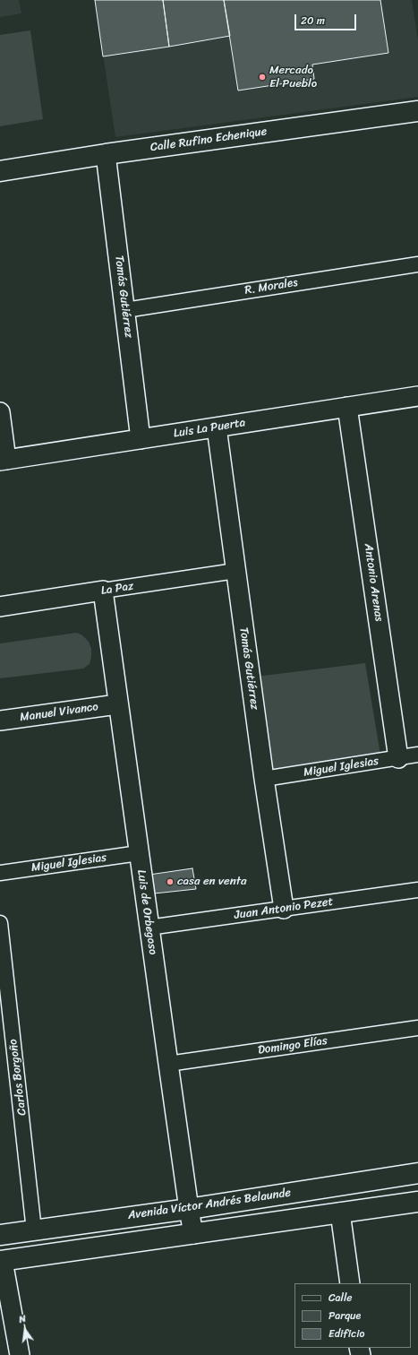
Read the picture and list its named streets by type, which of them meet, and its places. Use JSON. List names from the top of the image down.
{
  "streets": {
    "main road": ["Calle Rufino Echenique", "Avenida Víctor Andrés Belaunde"],
    "street": [
      "R. Morales",
      "Tomás Gutiérrez",
      "Luis La Puerta",
      "Antonio Arenas",
      "La Paz",
      "Manuel Vivanco",
      "Miguel Iglesias",
      "Juan Antonio Pezet",
      "Luis de Orbegoso",
      "Domingo Elías",
      "Carlos Borgoño"
    ]
  },
  "crossings": [
    ["Calle Rufino Echenique", "Tomás Gutiérrez"],
    ["R. Morales", "Tomás Gutiérrez"],
    ["Tomás Gutiérrez", "Luis La Puerta"],
    ["Tomás Gutiérrez", "La Paz"],
    ["Tomás Gutiérrez", "Miguel Iglesias"],
    ["Tomás Gutiérrez", "Juan Antonio Pezet"],
    ["Luis La Puerta", "Antonio Arenas"],
    ["Antonio Arenas", "Miguel Iglesias"],
    ["La Paz", "Luis de Orbegoso"],
    ["Manuel Vivanco", "Luis de Orbegoso"],
    ["Miguel Iglesias", "Luis de Orbegoso"],
    ["Juan Antonio Pezet", "Luis de Orbegoso"],
    ["Luis de Orbegoso", "Domingo Elías"],
    ["Luis de Orbegoso", "Avenida Víctor Andrés Belaunde"],
    ["Carlos Borgoño", "Avenida Víctor Andrés Belaunde"]
  ],
  "places": ["Mercado El Pueblo", "casa en venta"],
  "legend": ["Calle", "Parque", "Edificio"],
  "scale_bar": "20 m",
  "north": "top"
}
